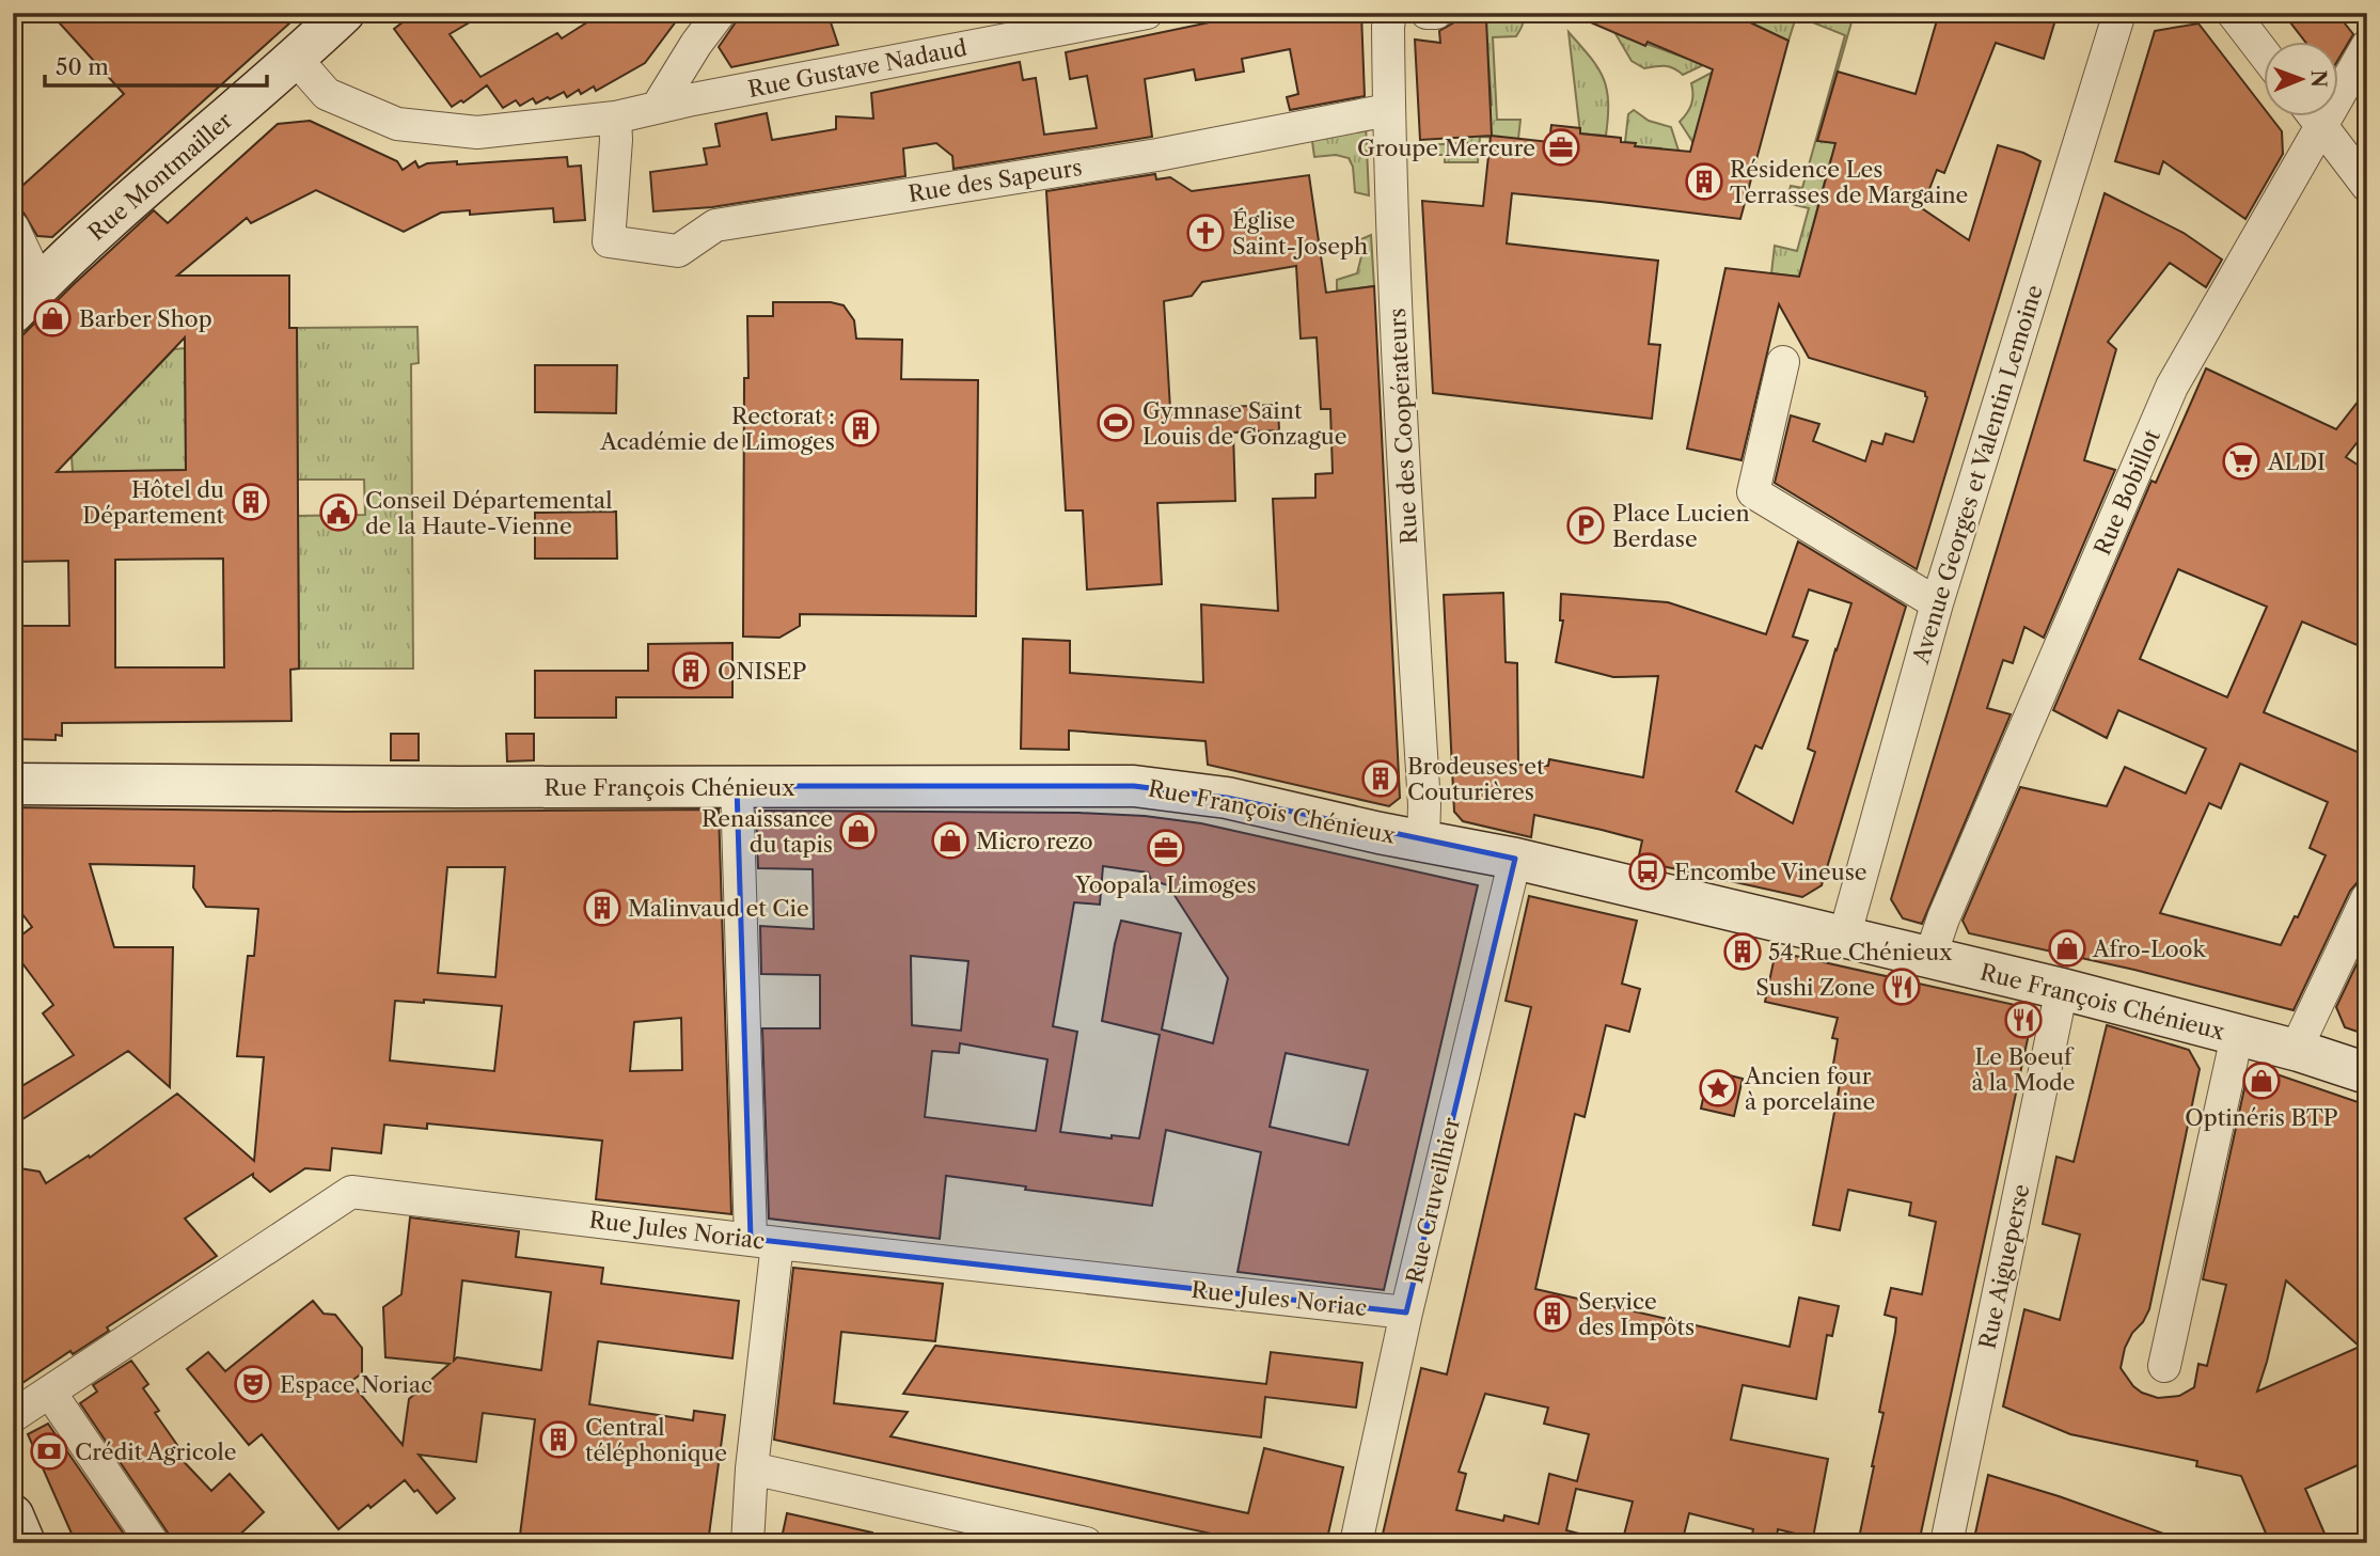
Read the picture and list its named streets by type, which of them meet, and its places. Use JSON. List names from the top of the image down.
{
  "streets": {
    "main road": ["Rue Montmailler", "Rue François Chénieux"],
    "street": [
      "Rue Gustave Nadaud",
      "Rue des Sapeurs",
      "Rue des Coopérateurs",
      "Avenue Georges et Valentin Lemoine",
      "Rue Bobillot",
      "Rue Cruveilhier",
      "Rue Jules Noriac",
      "Rue Aigueperse"
    ]
  },
  "crossings": [
    ["Rue Gustave Nadaud", "Rue Montmailler"],
    ["Rue Gustave Nadaud", "Rue des Sapeurs"],
    ["Rue des Sapeurs", "Rue des Coopérateurs"],
    ["Rue des Coopérateurs", "Rue François Chénieux"],
    ["Avenue Georges et Valentin Lemoine", "Rue François Chénieux"],
    ["Rue Bobillot", "Rue François Chénieux"],
    ["Rue François Chénieux", "Rue Cruveilhier"],
    ["Rue François Chénieux", "Rue Aigueperse"],
    ["Rue Cruveilhier", "Rue Jules Noriac"]
  ],
  "places": {
    "office": ["Groupe Mercure", "Yoopala Limoges"],
    "building": [
      "Résidence Les Terrasses de Margaine",
      "Rectorat : Académie de Limoges",
      "Hôtel du Département",
      "ONISEP",
      "Brodeuses et Couturières",
      "Malinvaud et Cie",
      "54 Rue Chénieux",
      "Service des Impôts",
      "Central téléphonique"
    ],
    "church": ["Église Saint-Joseph"],
    "shop": [
      "Barber Shop",
      "Renaissance du tapis",
      "Micro rezo",
      "Afro-Look",
      "Optinéris BTP"
    ],
    "sports": ["Gymnase Saint Louis de Gonzague"],
    "supermarket": ["ALDI"],
    "public building": ["Conseil Départemental de la Haute-Vienne"],
    "parking": ["Place Lucien Berdase"],
    "bus stop": ["Encombe Vineuse"],
    "restaurant": ["Sushi Zone", "Le Boeuf à la Mode"],
    "place": ["Ancien four à porcelaine"],
    "theatre": ["Espace Noriac"],
    "bank": ["Crédit Agricole"]
  },
  "scale_bar": "50 m",
  "north": "right"
}
